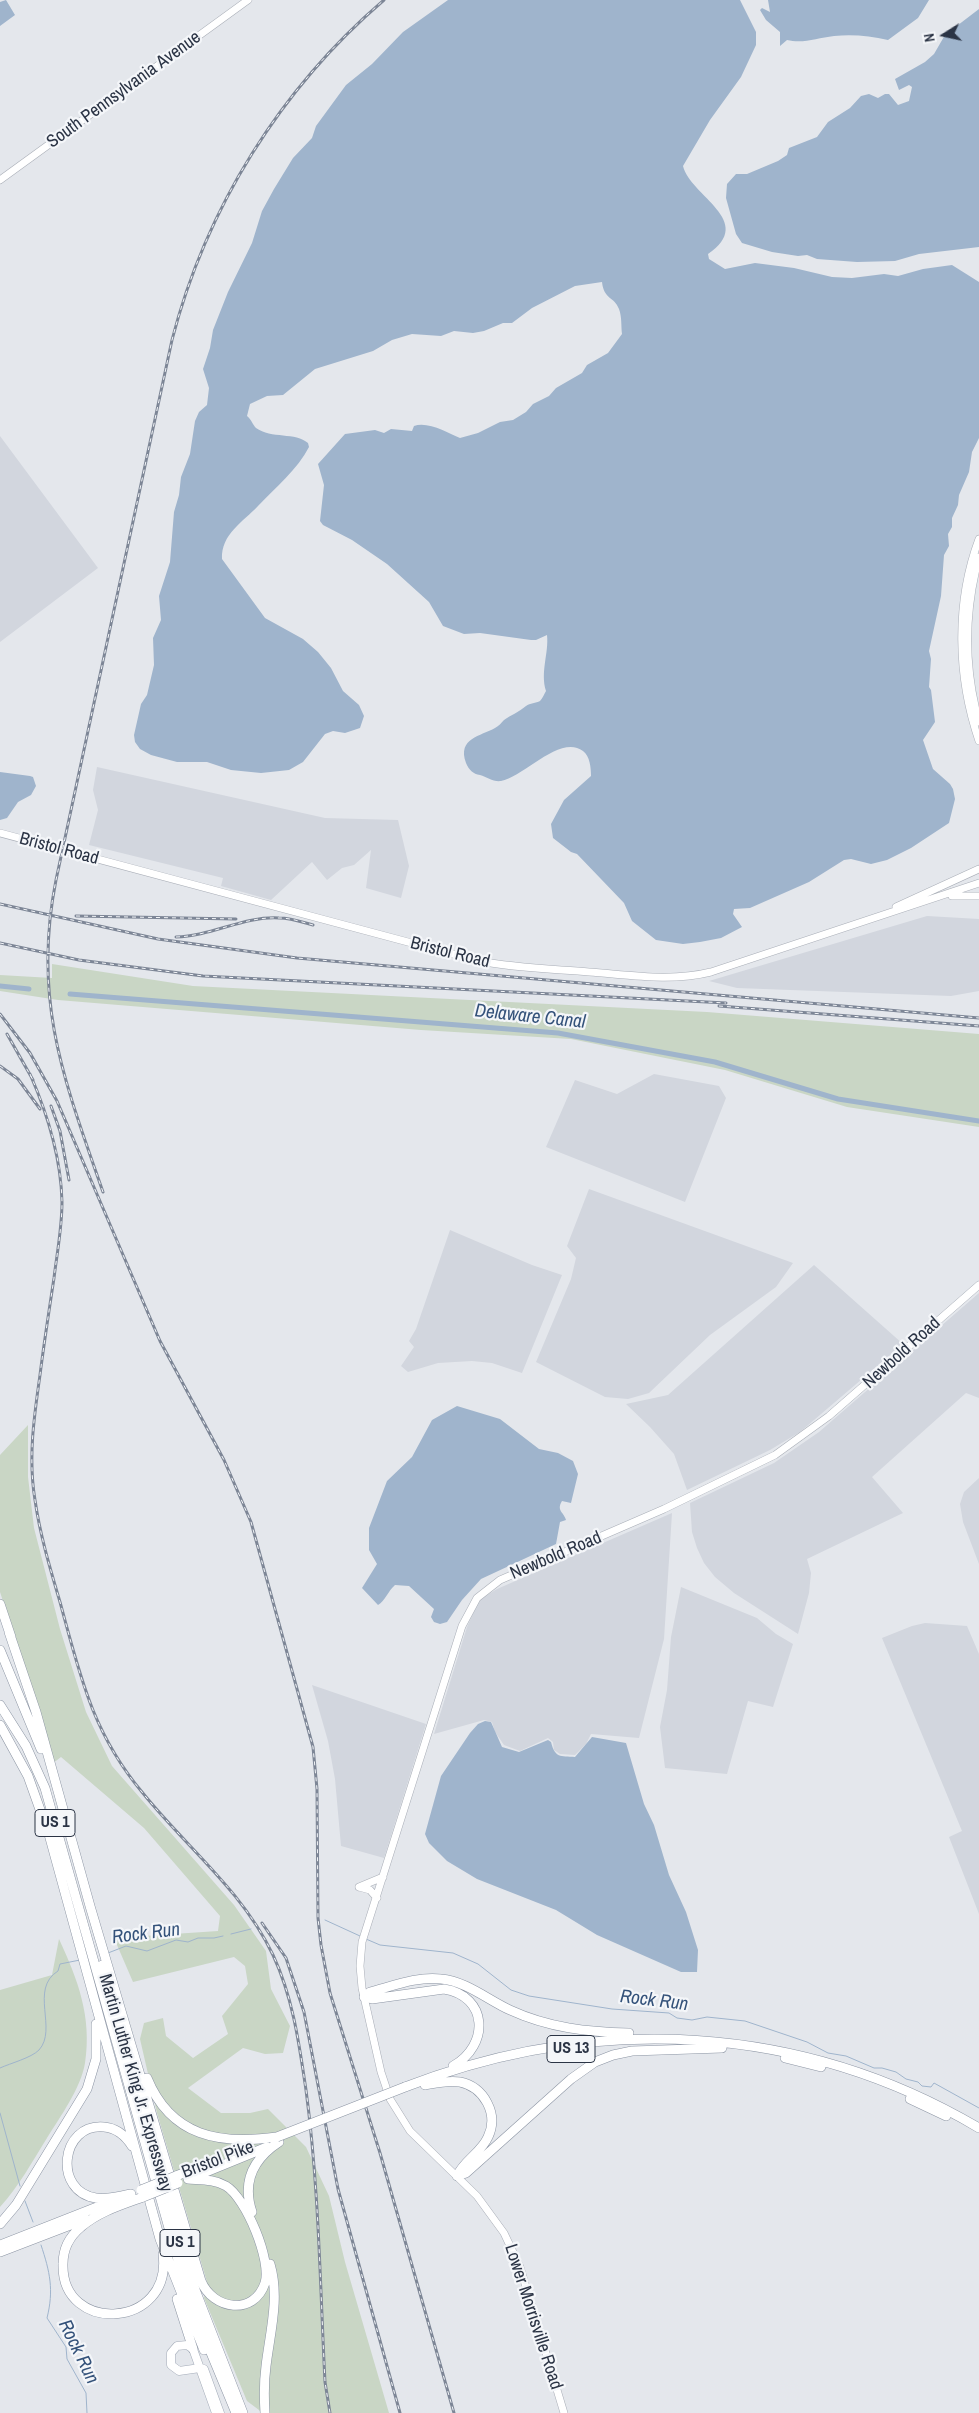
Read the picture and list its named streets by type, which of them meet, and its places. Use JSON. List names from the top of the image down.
{
  "streets": {
    "highway": [
      "US 1",
      "US 13",
      "Martin Luther King Jr. Expressway",
      "Bristol Pike"
    ],
    "main road": [
      "South Pennsylvania Avenue",
      "Bristol Road",
      "Newbold Road",
      "Lower Morrisville Road"
    ]
  },
  "crossings": [
    ["Newbold Road", "Lower Morrisville Road"],
    ["US 13", "Bristol Pike"]
  ],
  "water": ["Delaware Canal", "Rock Run"],
  "north": "left"
}
